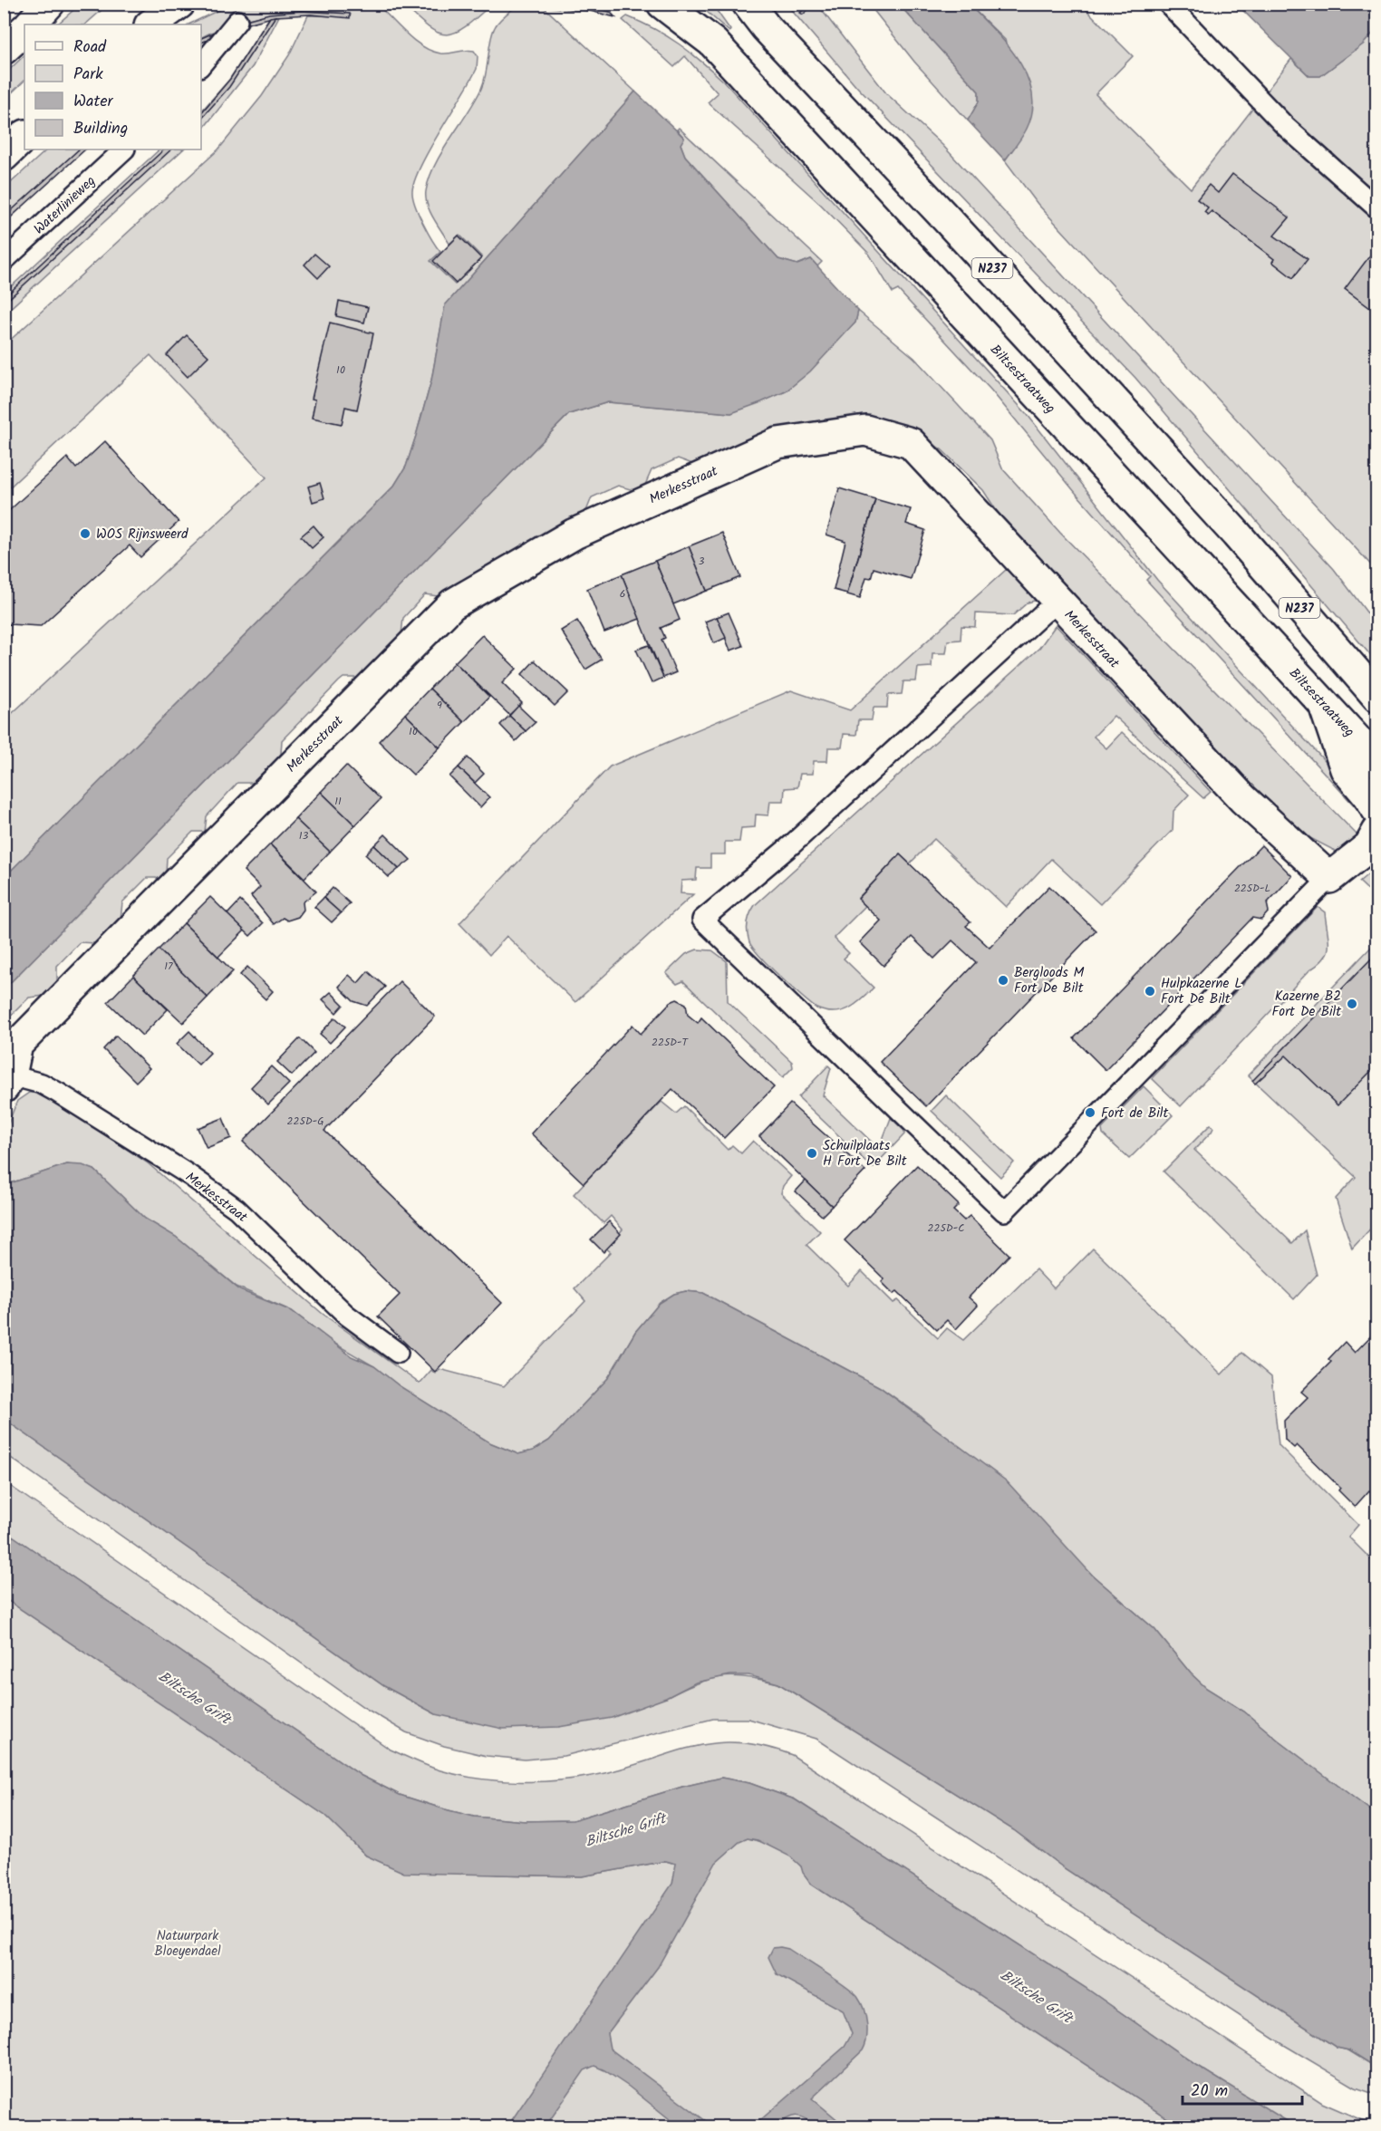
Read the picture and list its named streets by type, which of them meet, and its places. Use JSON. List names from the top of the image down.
{
  "streets": {
    "main road": ["N237", "Biltsestraatweg", "Merkesstraat"],
    "lane": ["Waterlinieweg"]
  },
  "water": ["Biltsche Grift"],
  "parks": ["Natuurpark Bloeyendael"],
  "places": [
    "WOS Rijnsweerd",
    "Bergloods M Fort De Bilt",
    "Hulpkazerne L Fort De Bilt",
    "Kazerne B2 Fort De Bilt",
    "Fort de Bilt",
    "Schuilplaats H Fort De Bilt"
  ],
  "house_numbers": [
    "10",
    "3",
    "6",
    "9",
    "10",
    "11",
    "13",
    "225D-L",
    "17",
    "225D-T",
    "225D-G",
    "225D-C"
  ],
  "legend": [
    "Road",
    "Park",
    "Water",
    "Building"
  ],
  "scale_bar": "20 m"
}
